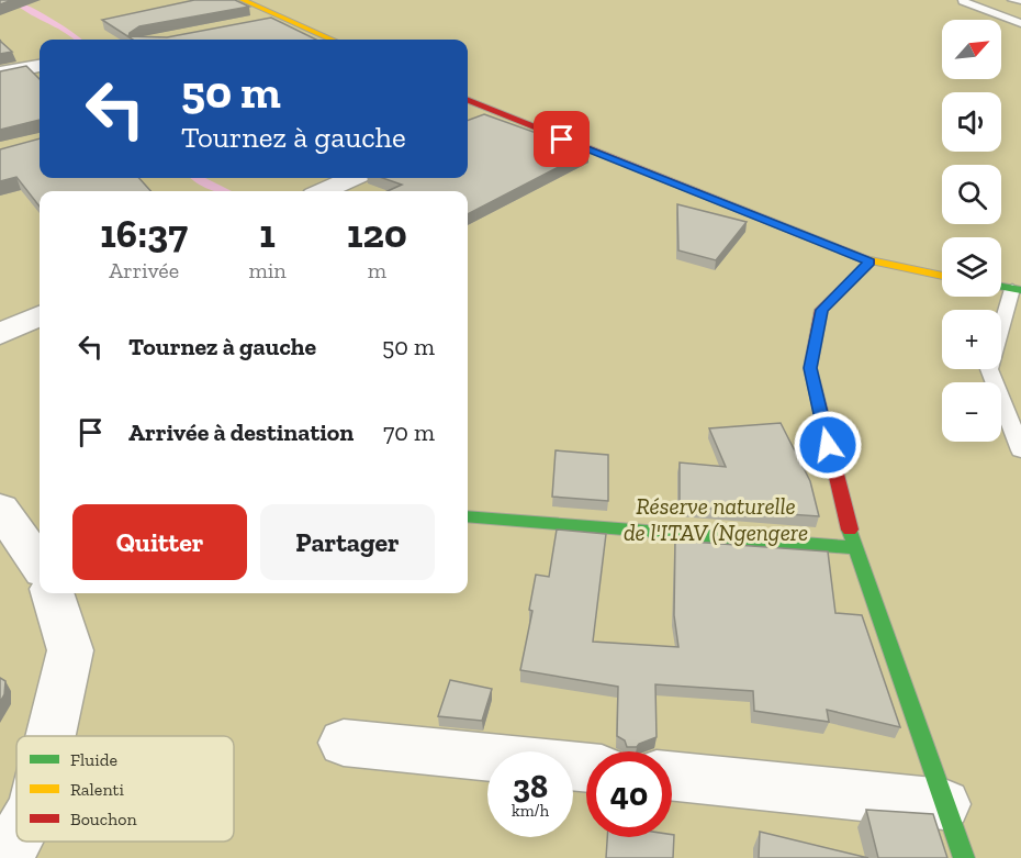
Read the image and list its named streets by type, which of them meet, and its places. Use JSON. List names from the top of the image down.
{
  "parks": ["Réserve naturelle de l'ITAV (Ngengere"],
  "legend": ["Fluide", "Ralenti", "Bouchon"],
  "north": "top right",
  "page": {
    "map_buttons": ["+", "−"],
    "turn": ["50 m", "Tournez à gauche"],
    "eta": [
      "16:37",
      "Arrivée",
      "1",
      "min",
      "120",
      "m"
    ],
    "list": [
      {
        "name": "Tournez à gauche",
        "value": "50 m"
      },
      {
        "name": "Arrivée à destination",
        "value": "70 m"
      }
    ],
    "buttons": ["Quitter", "Partager"],
    "speed": "38 km/h",
    "limit": "40"
  }
}
